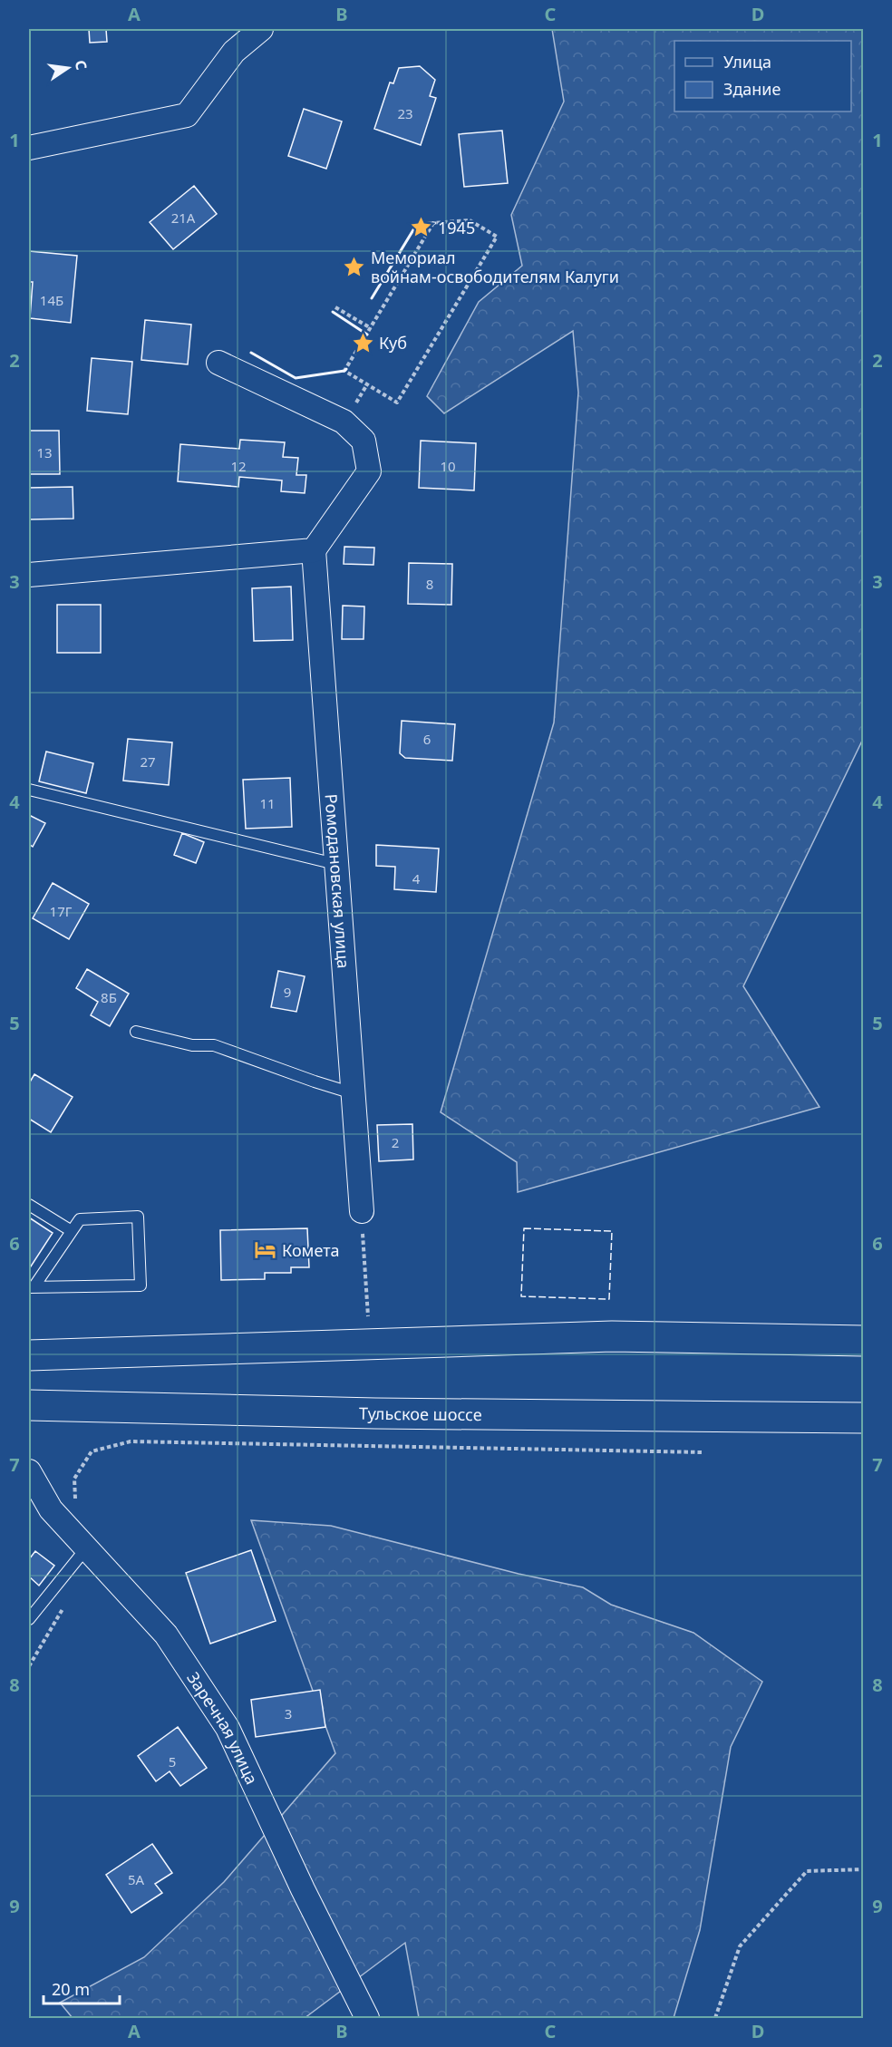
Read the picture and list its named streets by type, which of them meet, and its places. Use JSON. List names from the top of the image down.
{
  "streets": {
    "main road": ["Тульское шоссе"],
    "street": ["Ромодановская улица", "Заречная улица"]
  },
  "places": {
    "place": ["1945", "Мемориал войнам-освободителям Калуги", "Куб"],
    "hotel": ["Комета"]
  },
  "house_numbers": [
    "23",
    "21А",
    "14Б",
    "13",
    "12",
    "10",
    "8",
    "6",
    "27",
    "11",
    "4",
    "17Г",
    "9",
    "8Б",
    "2",
    "3",
    "5",
    "5А"
  ],
  "legend": ["Улица", "Здание"],
  "scale_bar": "20 m",
  "north": "right",
  "grid": {
    "columns": [
      "A",
      "B",
      "C",
      "D"
    ],
    "rows": [
      "1",
      "2",
      "3",
      "4",
      "5",
      "6",
      "7",
      "8",
      "9"
    ]
  }
}
